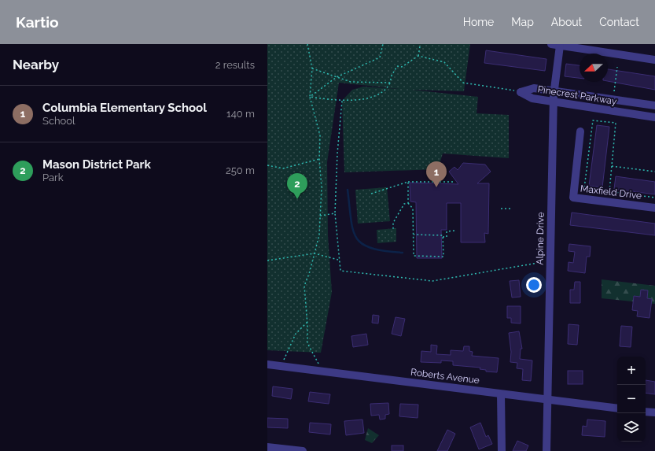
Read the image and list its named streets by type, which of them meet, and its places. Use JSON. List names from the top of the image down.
{
  "streets": {
    "street": [
      "Pinecrest Parkway",
      "Maxfield Drive",
      "Alpine Drive",
      "Roberts Avenue"
    ]
  },
  "crossings": [
    ["Pinecrest Parkway", "Alpine Drive"],
    ["Alpine Drive", "Roberts Avenue"]
  ],
  "north": "left",
  "page": {
    "header": "Kartio",
    "nav": [
      "Home",
      "Map",
      "About",
      "Contact"
    ],
    "heading": ["Nearby", "2 results"],
    "list": [
      {
        "mark": "1",
        "name": "Columbia Elementary School",
        "note": "School",
        "value": "140 m"
      },
      {
        "mark": "2",
        "name": "Mason District Park",
        "note": "Park",
        "value": "250 m"
      }
    ],
    "pins": ["1", "2"],
    "map_buttons": ["+", "−"]
  }
}
